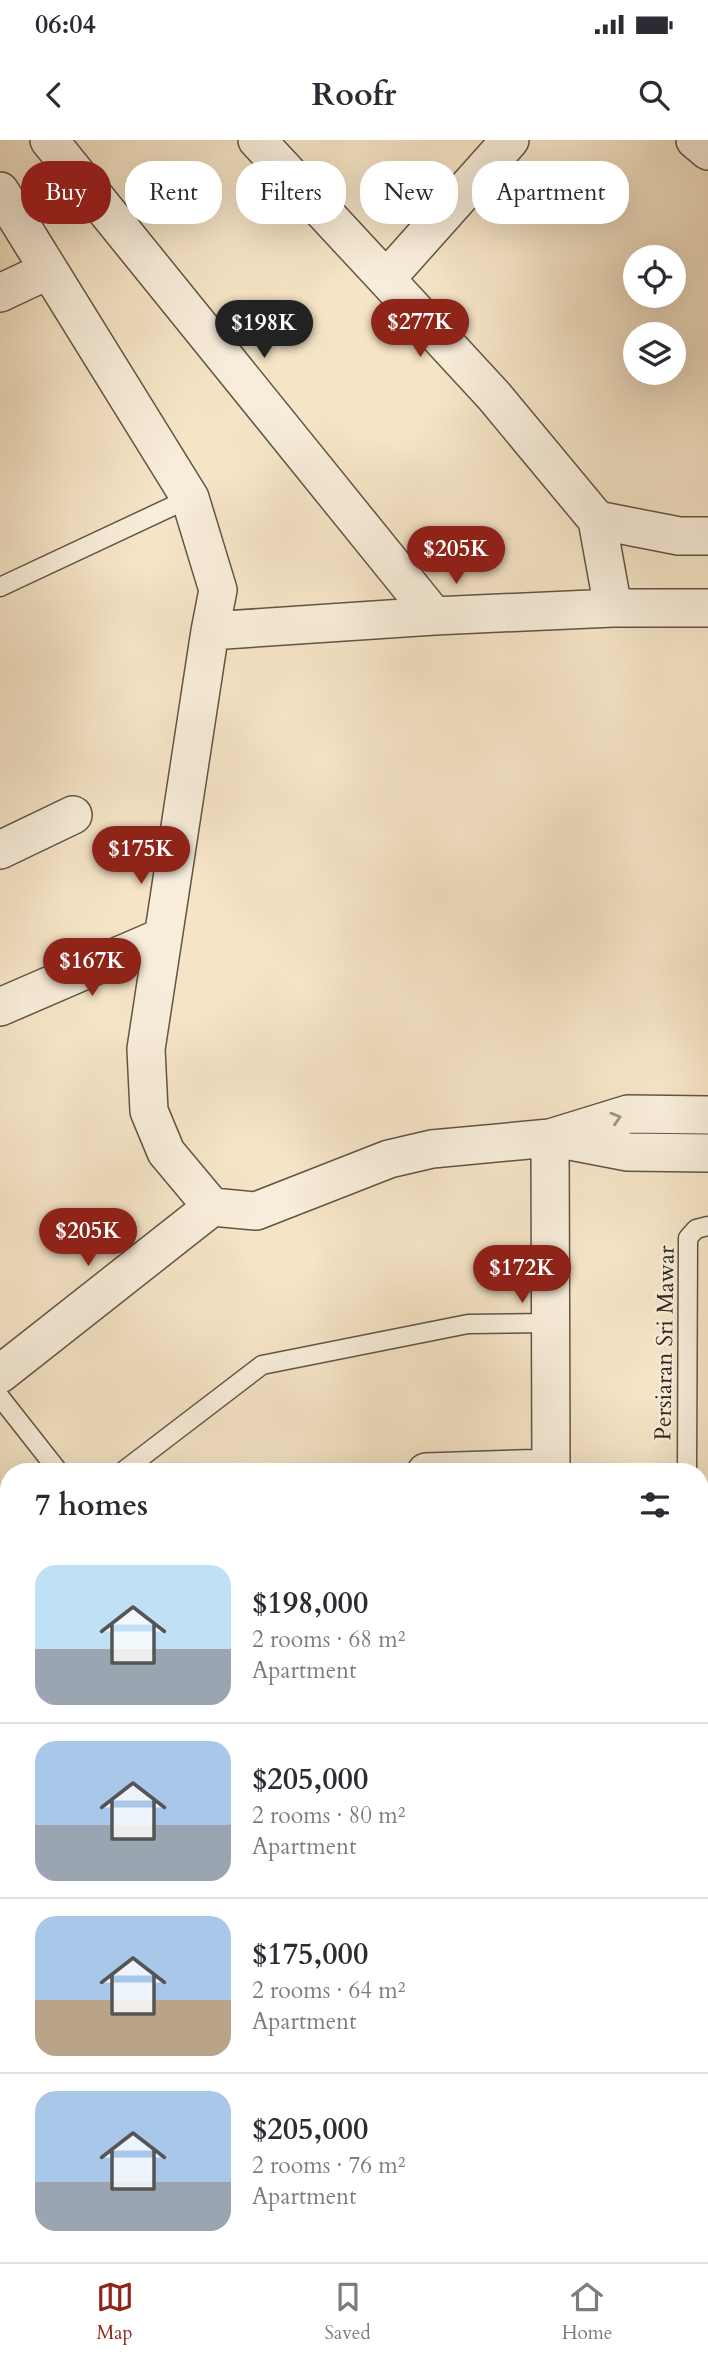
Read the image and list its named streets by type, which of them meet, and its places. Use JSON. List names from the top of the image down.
{
  "streets": {
    "lane": ["Persiaran Sri Mawar"]
  },
  "page": {
    "status": "06:04",
    "header": "Roofr",
    "chip": [
      "Buy",
      "Rent",
      "Filters",
      "New",
      "Apartment"
    ],
    "price": [
      "$277K",
      "$198K",
      "$205K",
      "$175K",
      "$167K",
      "$205K",
      "$172K"
    ],
    "heading": "7 homes",
    "list": [
      {
        "name": "$198,000",
        "note": "2 rooms · 68 m² · Apartment"
      },
      {
        "name": "$205,000",
        "note": "2 rooms · 80 m² · Apartment"
      },
      {
        "name": "$175,000",
        "note": "2 rooms · 64 m² · Apartment"
      },
      {
        "name": "$205,000",
        "note": "2 rooms · 76 m² · Apartment"
      }
    ],
    "tabs": ["Map", "Saved", "Home"]
  }
}
